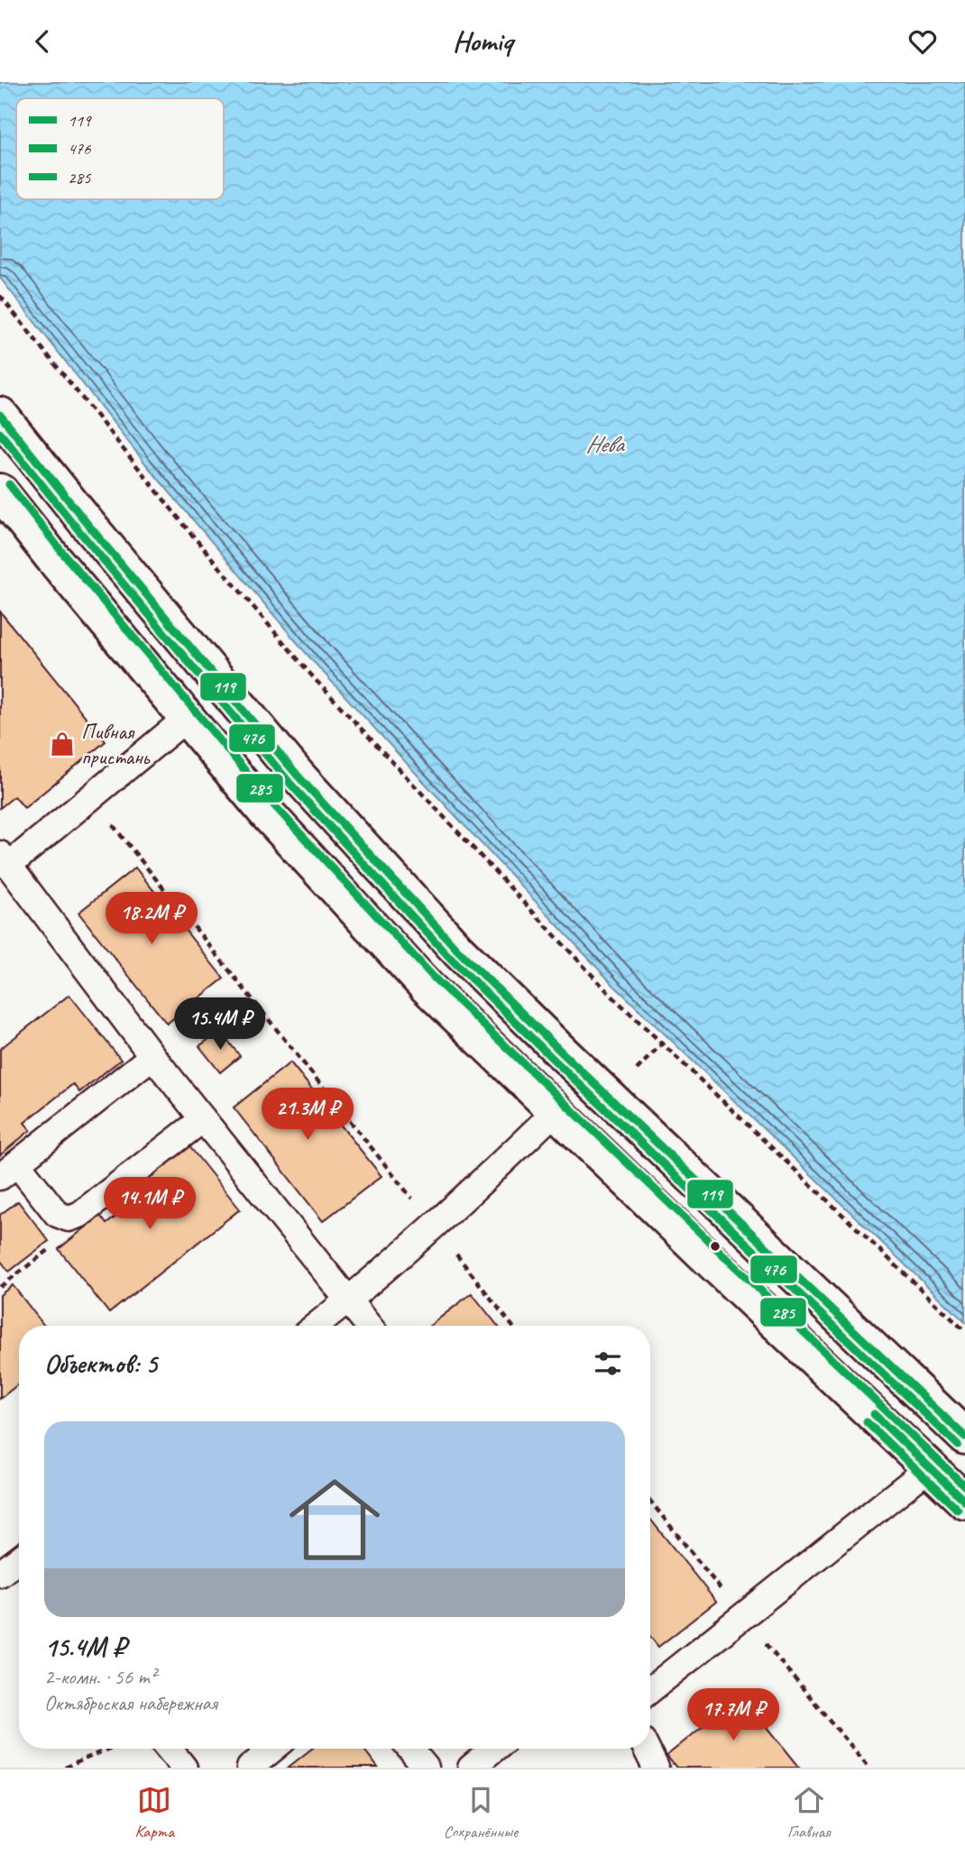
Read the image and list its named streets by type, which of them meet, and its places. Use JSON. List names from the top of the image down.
{
  "water": ["Нева"],
  "places": {
    "shop": ["Пивная пристань"]
  },
  "lines": ["transit line 119", "transit line 476", "transit line 285"],
  "legend": ["119", "476", "285"],
  "page": {
    "header": "Homiq",
    "price": [
      "18.2M ₽",
      "15.4M ₽",
      "21.3M ₽",
      "14.1M ₽",
      "17.7M ₽"
    ],
    "heading": "Объектов: 5",
    "list": [
      {
        "name": "15.4M ₽",
        "note": "2-комн. · 56 m² · Октябрьская набережная"
      }
    ],
    "tabs": ["Карта", "Сохранённые", "Главная"]
  }
}
